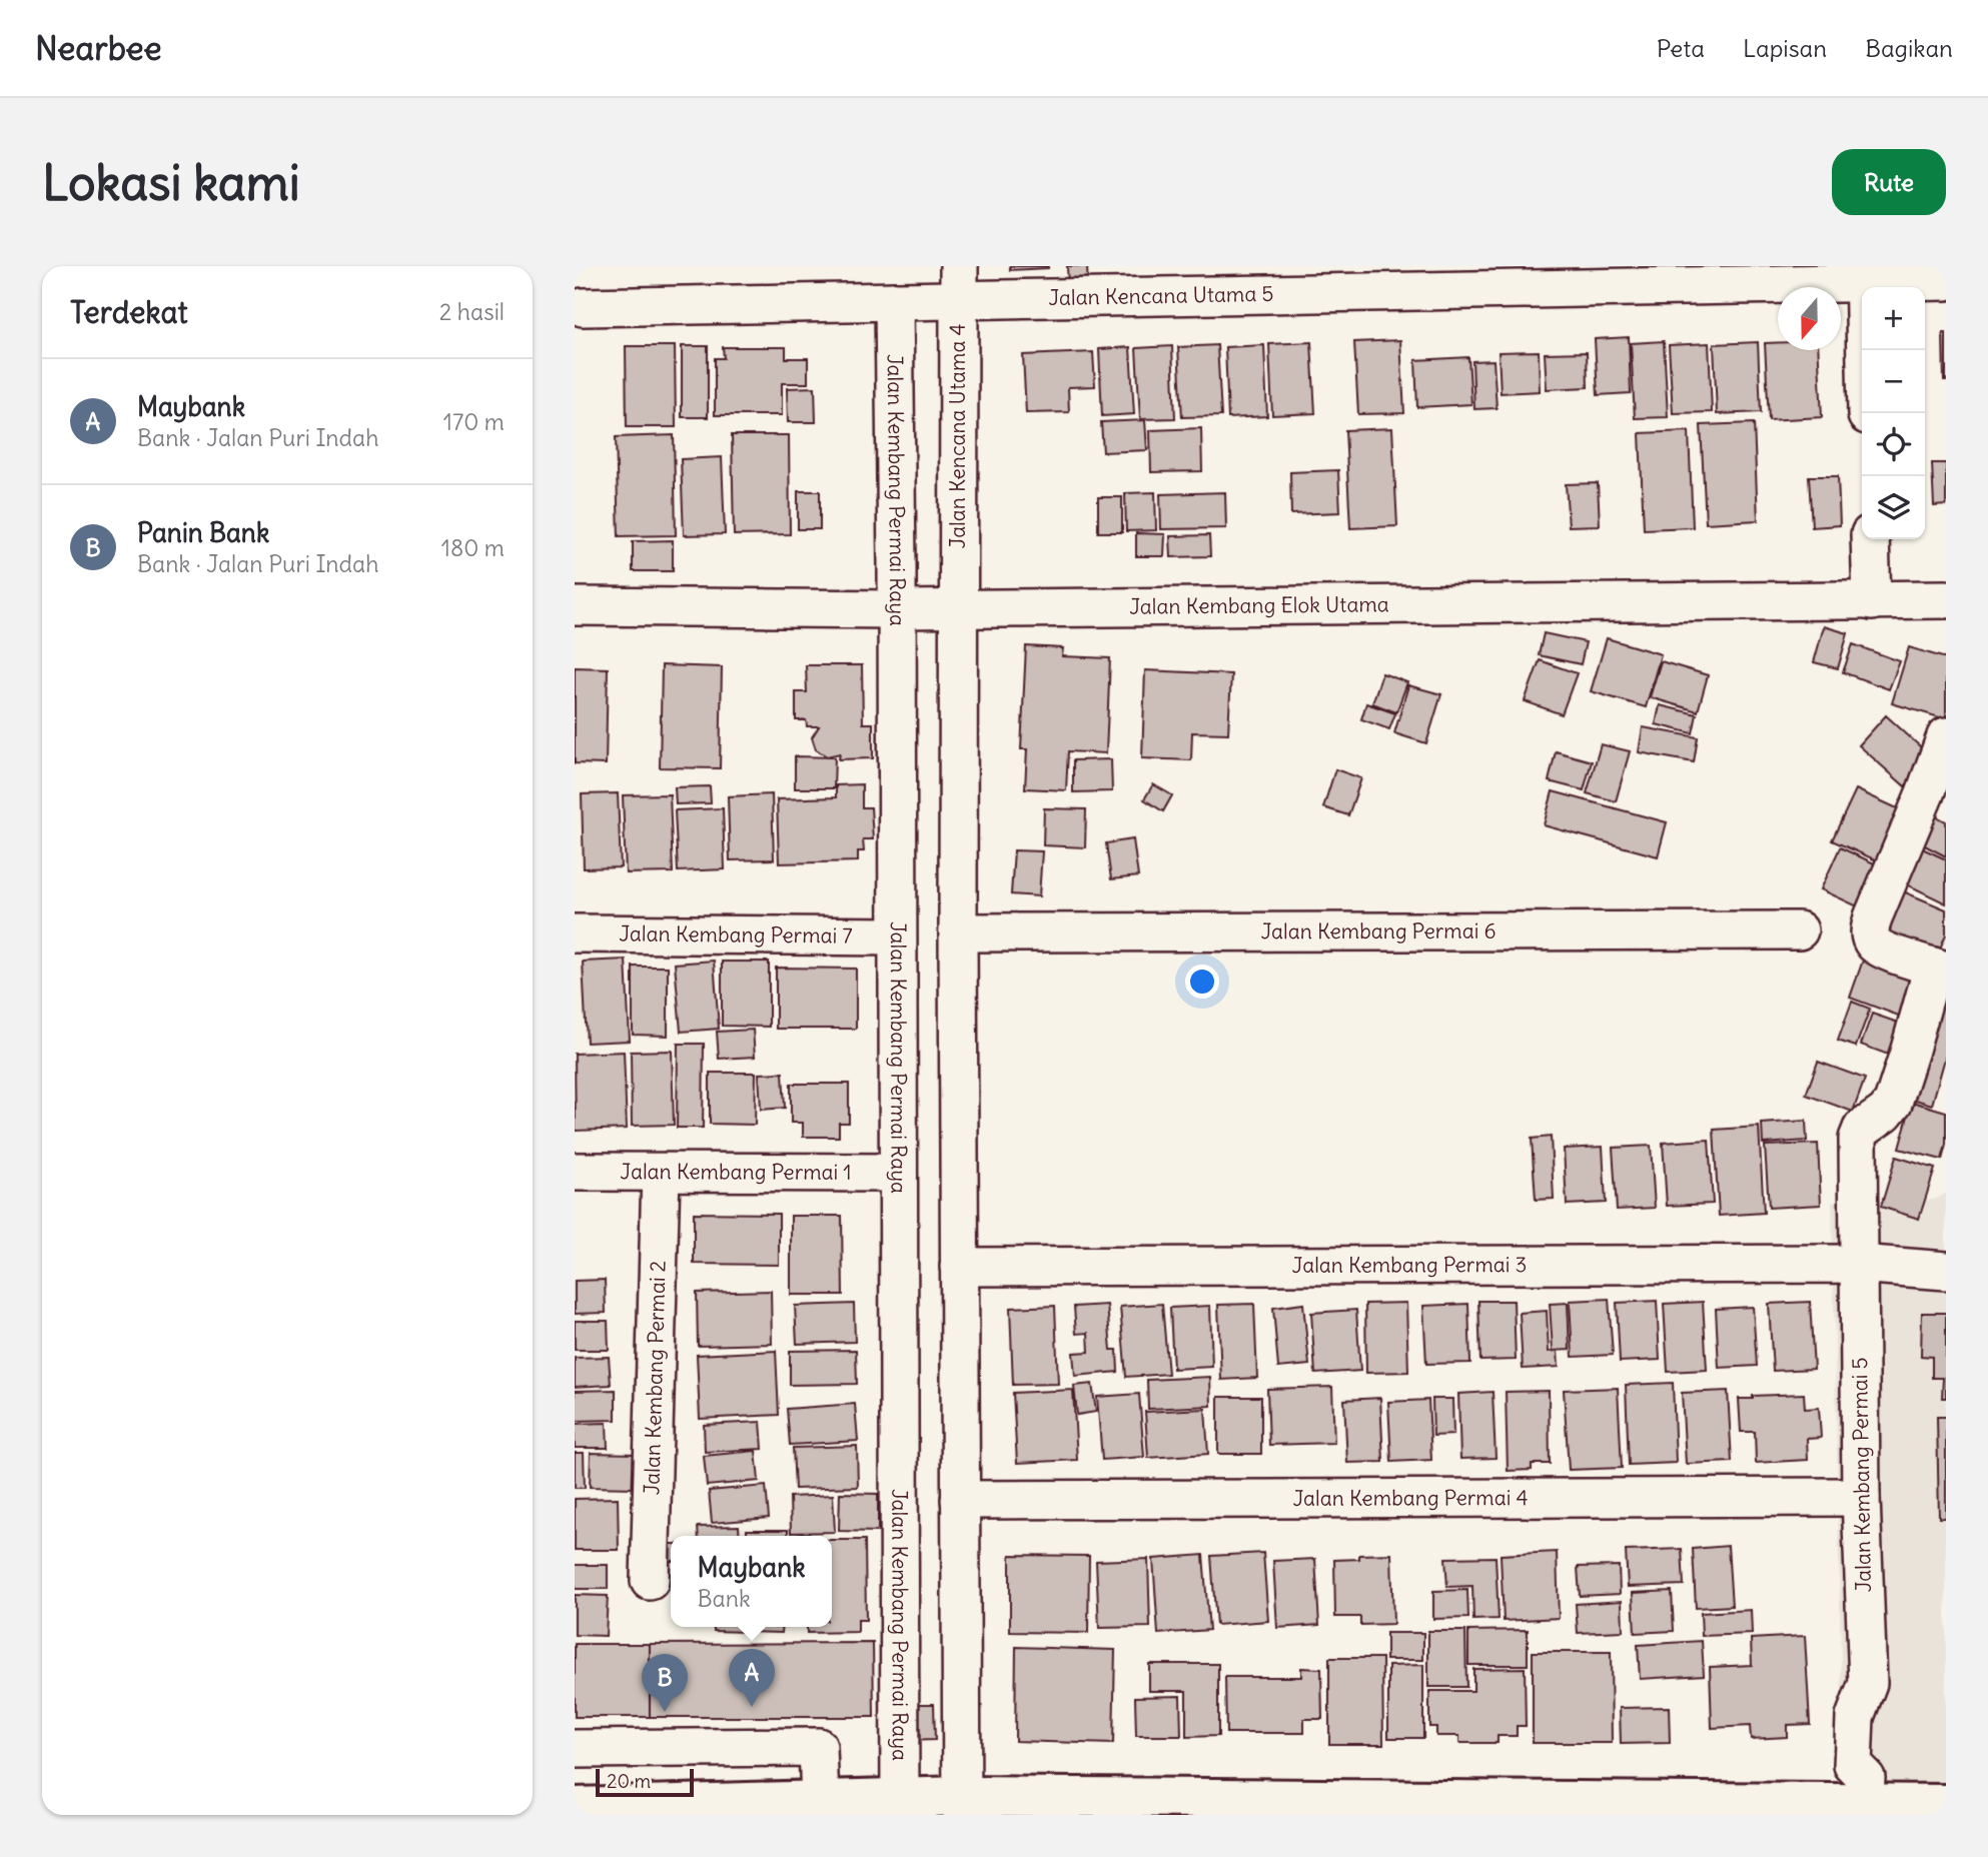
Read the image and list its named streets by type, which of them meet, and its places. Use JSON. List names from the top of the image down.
{
  "streets": {
    "street": [
      "Jalan Kencana Utama 5",
      "Jalan Kencana Utama 4",
      "Jalan Kembang Permai Raya",
      "Jalan Kembang Elok Utama",
      "Jalan Kembang Permai 6",
      "Jalan Kembang Permai 7",
      "Jalan Kembang Permai 1",
      "Jalan Kembang Permai 3",
      "Jalan Kembang Permai 2",
      "Jalan Kembang Permai 5",
      "Jalan Kembang Permai 4"
    ]
  },
  "crossings": [
    ["Jalan Kencana Utama 5", "Jalan Kencana Utama 4"],
    ["Jalan Kencana Utama 5", "Jalan Kembang Permai Raya"],
    ["Jalan Kencana Utama 4", "Jalan Kembang Elok Utama"],
    ["Jalan Kembang Permai Raya", "Jalan Kembang Elok Utama"],
    ["Jalan Kembang Permai Raya", "Jalan Kembang Permai 7"],
    ["Jalan Kembang Permai Raya", "Jalan Kembang Permai 1"],
    ["Jalan Kembang Permai 1", "Jalan Kembang Permai 2"],
    ["Jalan Kembang Permai 3", "Jalan Kembang Permai 5"],
    ["Jalan Kembang Permai 5", "Jalan Kembang Permai 4"]
  ],
  "scale_bar": "20 m",
  "north": "bottom",
  "page": {
    "header": "Nearbee",
    "nav": ["Peta", "Lapisan", "Bagikan"],
    "buttons": "Rute",
    "title": "Lokasi kami",
    "heading": ["Terdekat", "2 hasil"],
    "map_buttons": ["+", "−"],
    "list": [
      {
        "mark": "A",
        "name": "Maybank",
        "note": "Bank · Jalan Puri Indah",
        "value": "170 m"
      },
      {
        "mark": "B",
        "name": "Panin Bank",
        "note": "Bank · Jalan Puri Indah",
        "value": "180 m"
      }
    ],
    "popup": ["Maybank", "Bank"],
    "pins": ["A", "B"],
    "scale": "20 m"
  }
}
